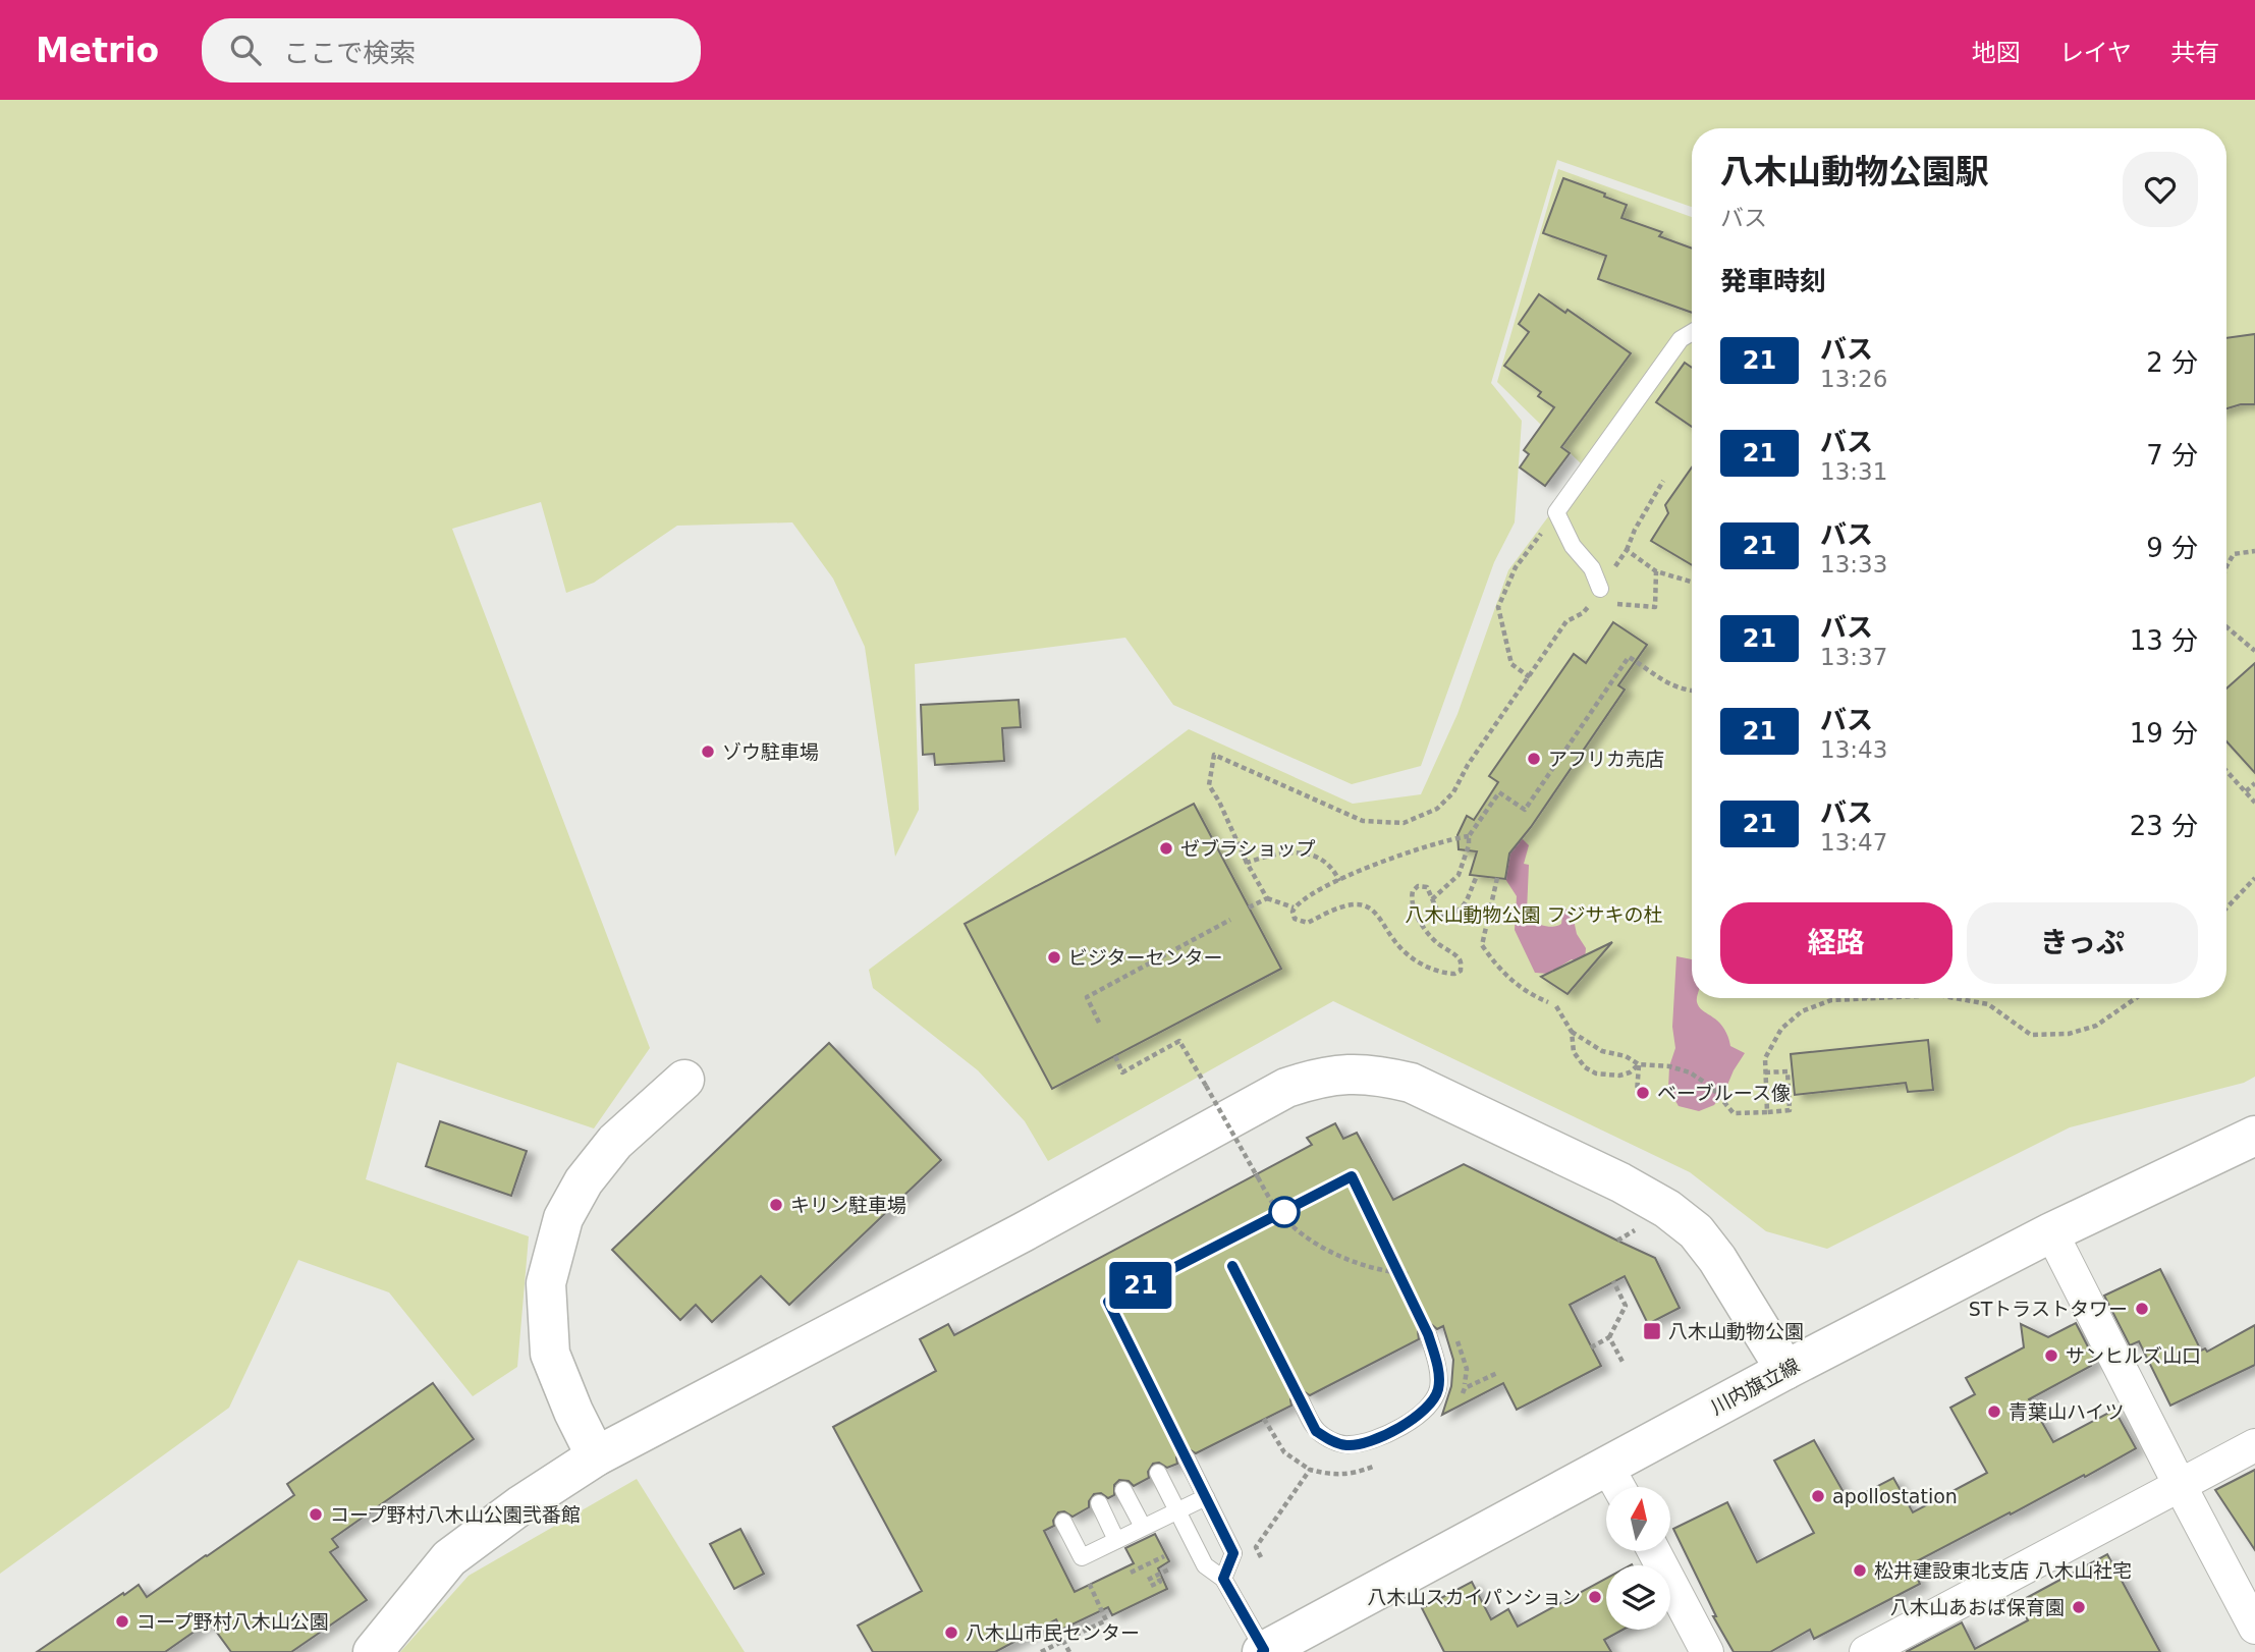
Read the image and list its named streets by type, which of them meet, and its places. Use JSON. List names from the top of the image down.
{
  "streets": {
    "street": ["川内旗立線"]
  },
  "parks": ["八木山動物公園 フジサキの杜"],
  "places": {
    "other": [
      "ゾウ駐車場",
      "アフリカ売店",
      "ゼブラショップ",
      "ビジターセンター",
      "ベーブルース像",
      "キリン駐車場",
      "STトラストタワー",
      "サンヒルズ山口",
      "青葉山ハイツ",
      "apollostation",
      "コープ野村八木山公園弐番館",
      "松井建設東北支店 八木山社宅",
      "八木山スカイパンション",
      "八木山あおば保育園",
      "コープ野村八木山公園",
      "八木山市民センター"
    ],
    "transit": ["八木山動物公園"]
  },
  "lines": ["bus line 21"],
  "north": "top",
  "page": {
    "header": "Metrio",
    "search": "ここで検索",
    "nav": ["地図", "レイヤ", "共有"],
    "on_map": "21",
    "heading": [
      ["八木山動物公園駅", "バス"],
      "発車時刻"
    ],
    "list": [
      {
        "mark": "21",
        "name": "バス",
        "note": "13:26",
        "value": "2 分"
      },
      {
        "mark": "21",
        "name": "バス",
        "note": "13:31",
        "value": "7 分"
      },
      {
        "mark": "21",
        "name": "バス",
        "note": "13:33",
        "value": "9 分"
      },
      {
        "mark": "21",
        "name": "バス",
        "note": "13:37",
        "value": "13 分"
      },
      {
        "mark": "21",
        "name": "バス",
        "note": "13:43",
        "value": "19 分"
      },
      {
        "mark": "21",
        "name": "バス",
        "note": "13:47",
        "value": "23 分"
      }
    ],
    "buttons": ["経路", "きっぷ"]
  }
}
